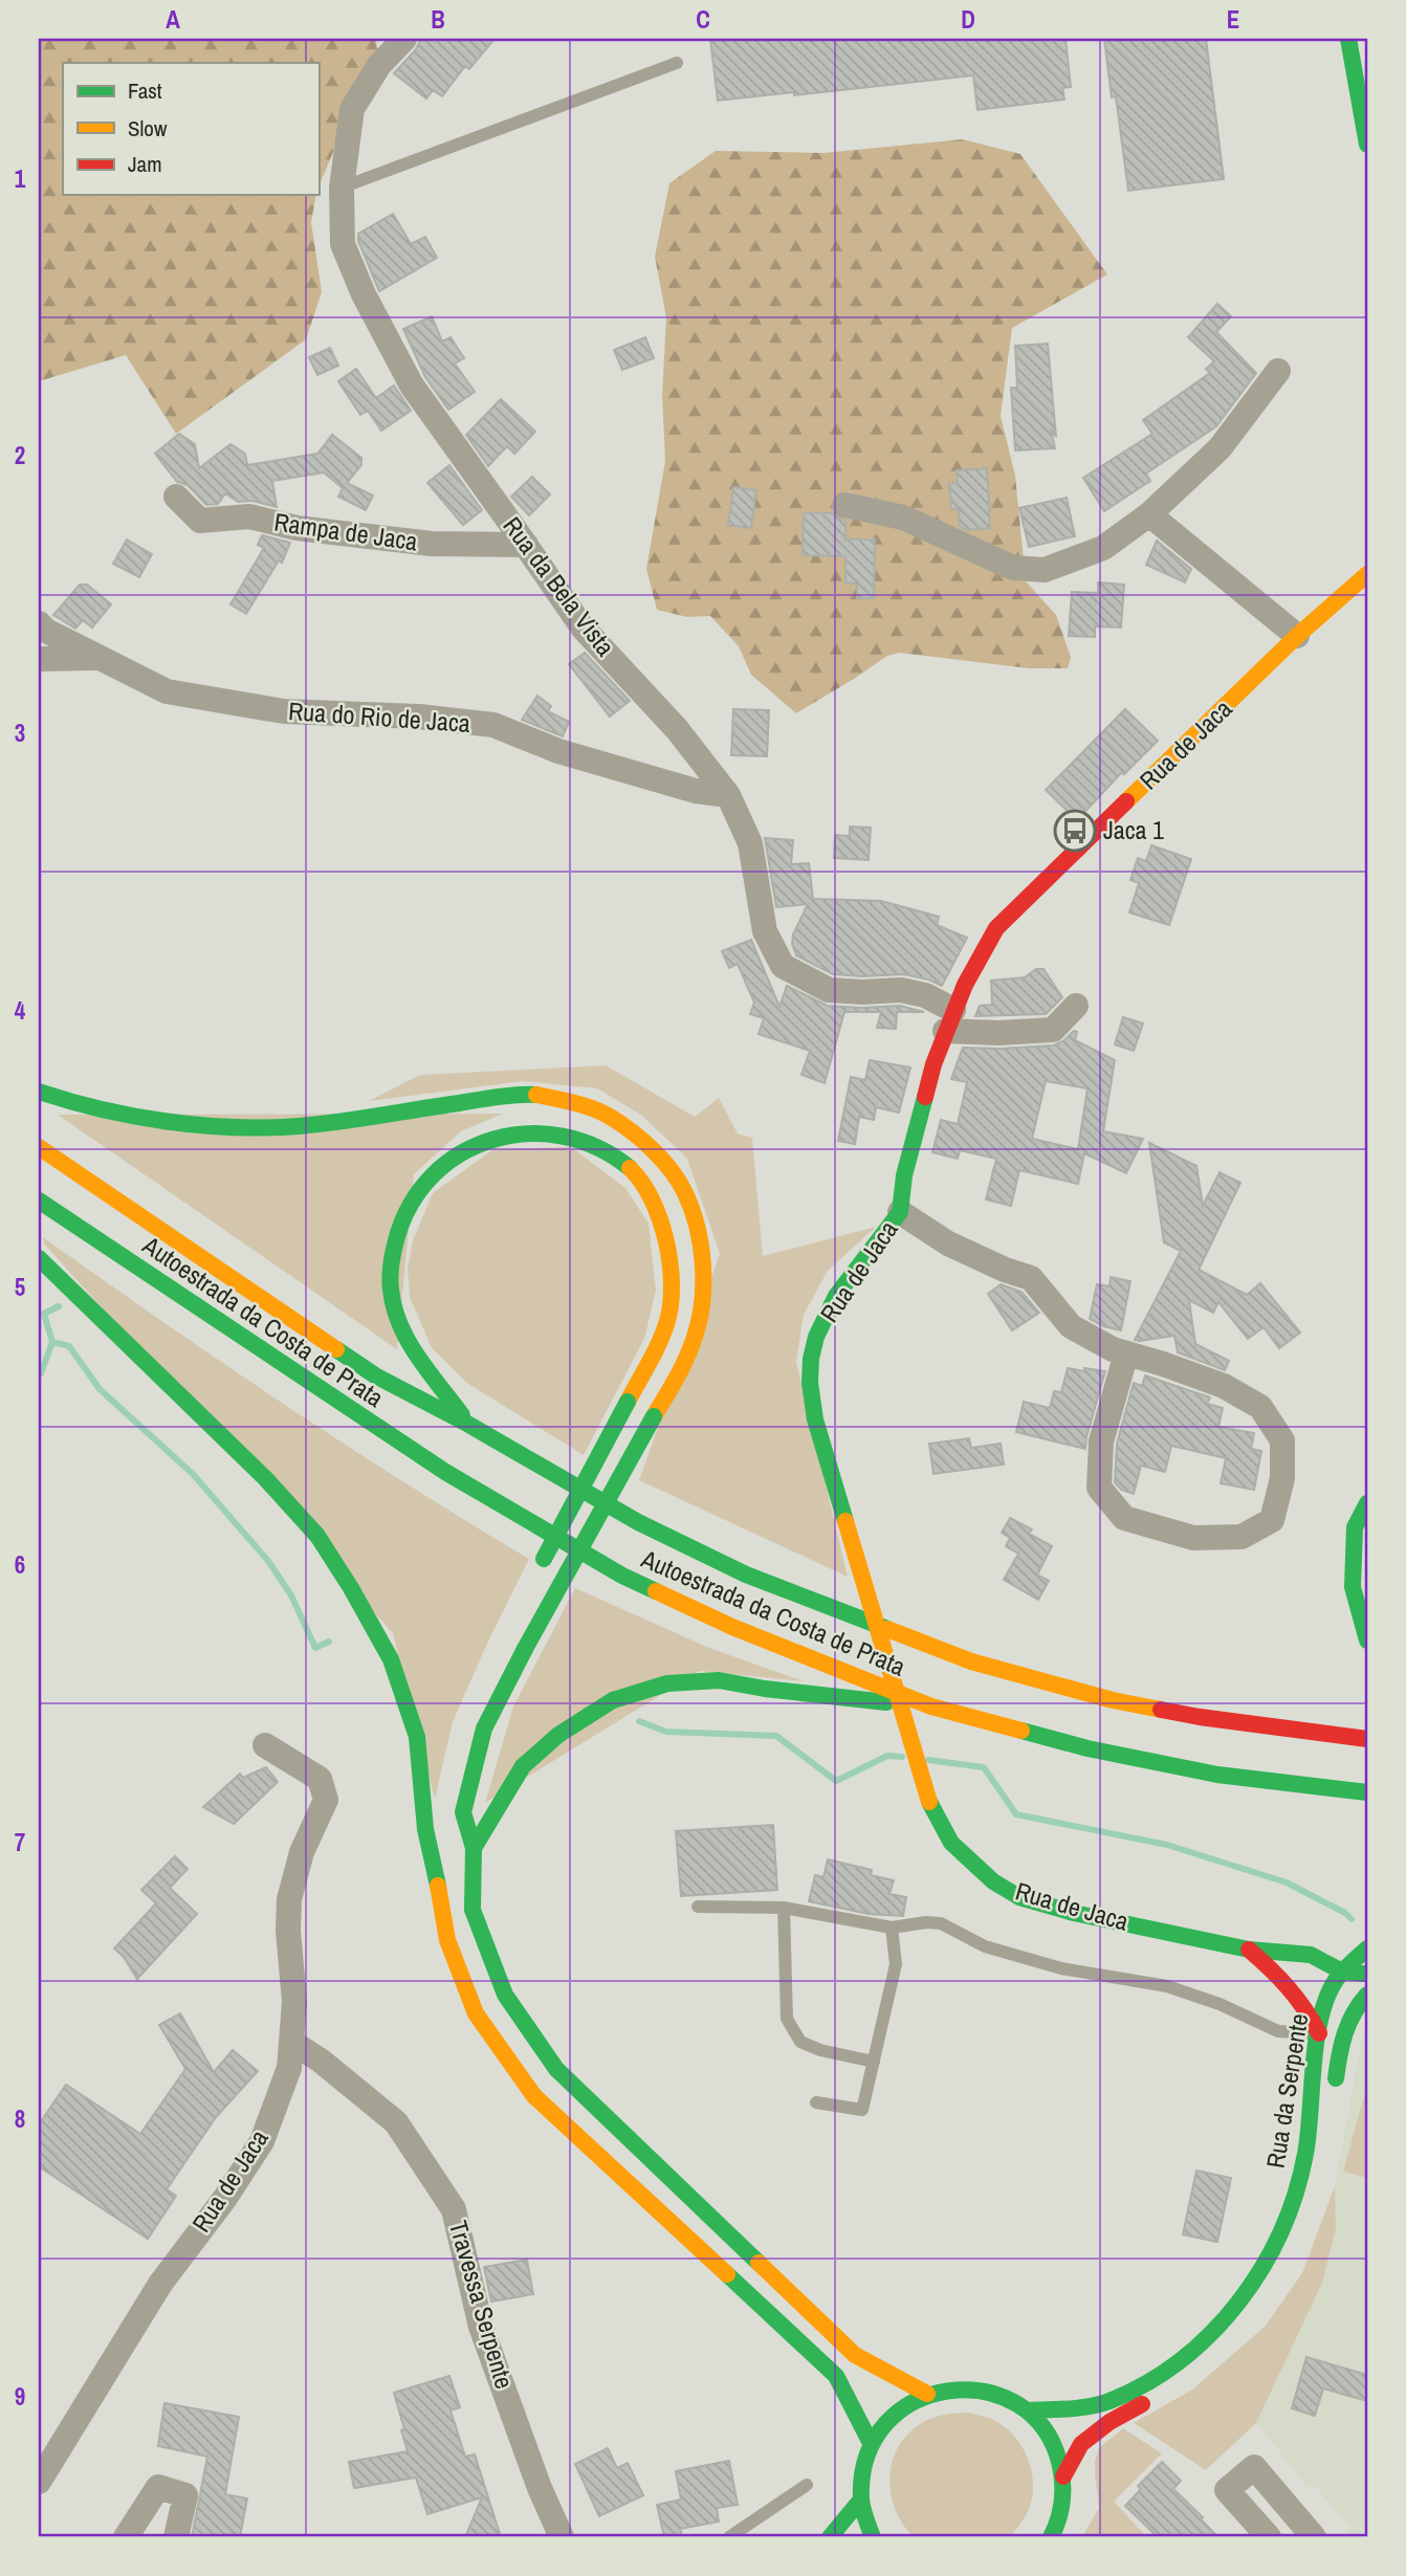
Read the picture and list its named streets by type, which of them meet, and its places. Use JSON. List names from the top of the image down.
{
  "streets": {
    "main road": ["Rua de Jaca", "Autoestrada da Costa de Prata", "Rua da Serpente"],
    "street": [
      "Rampa de Jaca",
      "Rua da Bela Vista",
      "Rua do Rio de Jaca",
      "Travessa Serpente"
    ]
  },
  "crossings": [
    ["Rampa de Jaca", "Rua da Bela Vista"],
    ["Rua da Bela Vista", "Rua do Rio de Jaca"],
    ["Rua da Bela Vista", "Rua de Jaca"],
    ["Rua de Jaca", "Rua da Serpente"],
    ["Rua de Jaca", "Travessa Serpente"]
  ],
  "places": {
    "bus stop": ["Jaca 1"]
  },
  "legend": ["Fast", "Slow", "Jam"],
  "grid": {
    "columns": [
      "A",
      "B",
      "C",
      "D",
      "E"
    ],
    "rows": [
      "1",
      "2",
      "3",
      "4",
      "5",
      "6",
      "7",
      "8",
      "9"
    ]
  }
}
